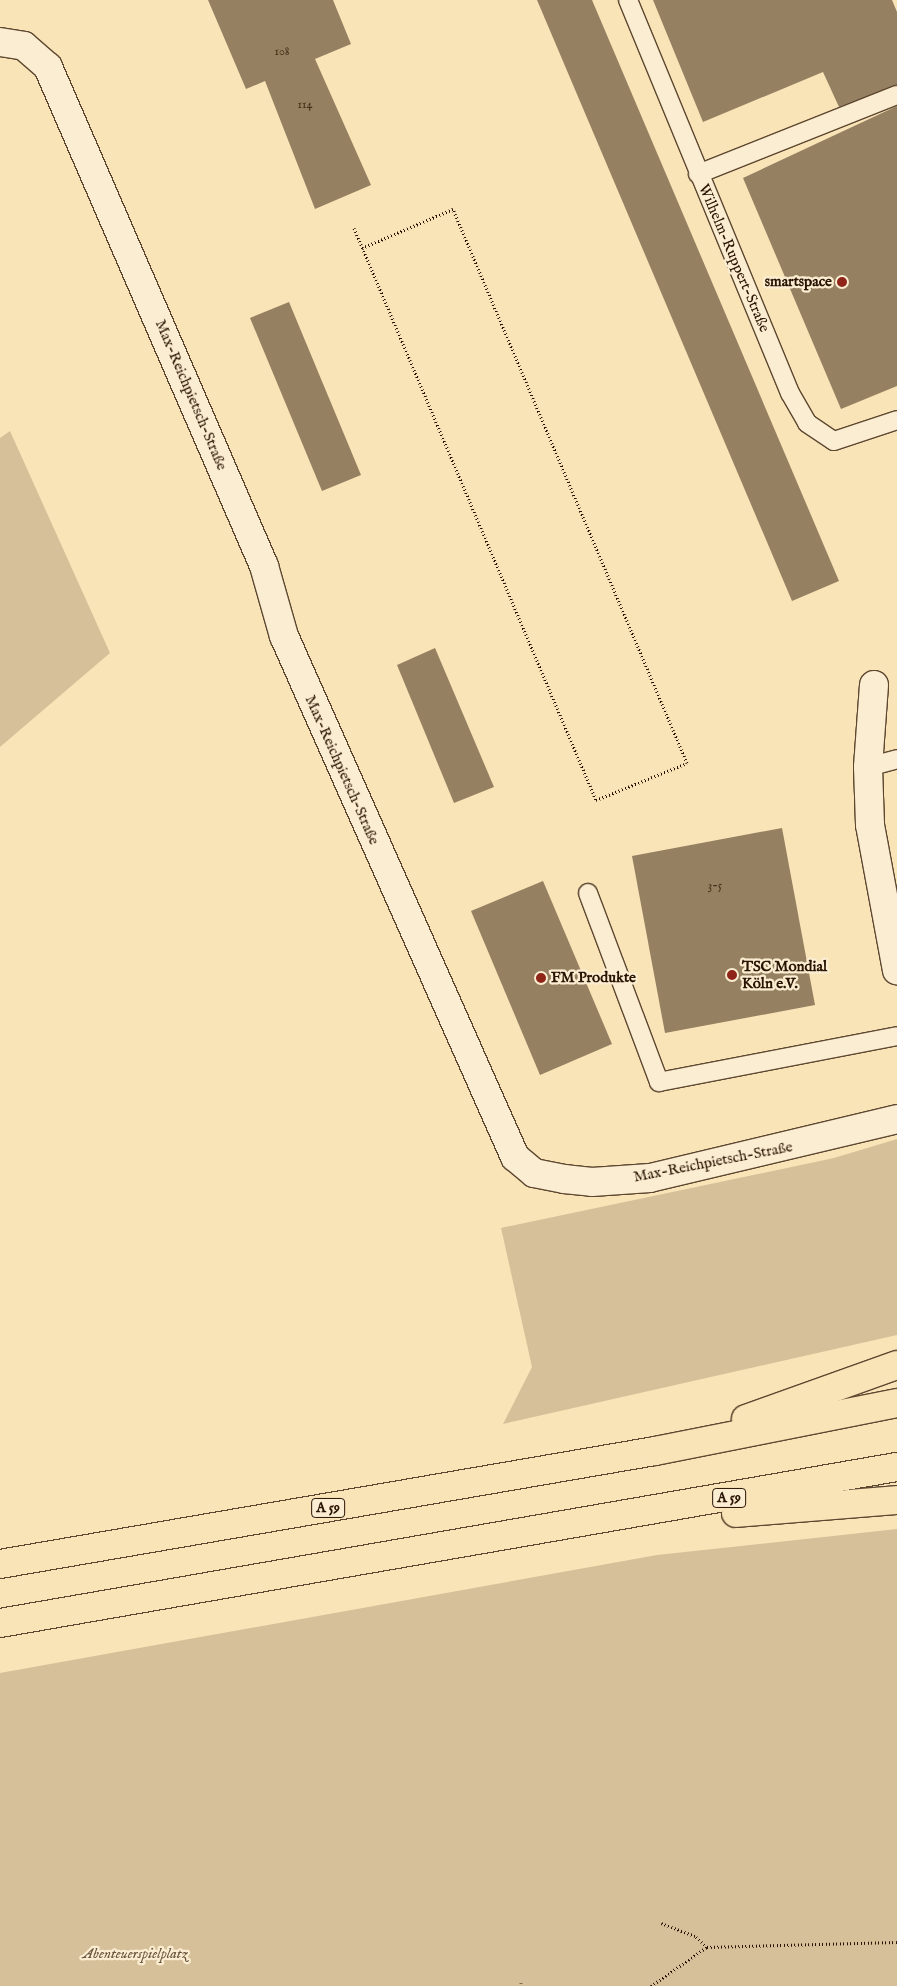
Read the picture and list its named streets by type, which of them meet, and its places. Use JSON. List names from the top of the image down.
{
  "streets": {
    "highway": ["A 59"],
    "street": ["Max-Reichpietsch-Straße"],
    "lane": ["Wilhelm-Ruppert-Straße"]
  },
  "parks": ["Abenteuerspielplatz"],
  "places": ["smartspace", "TSC Mondial Köln e.V.", "FM Produkte"],
  "house_numbers": ["108", "114", "3-5"]
}
